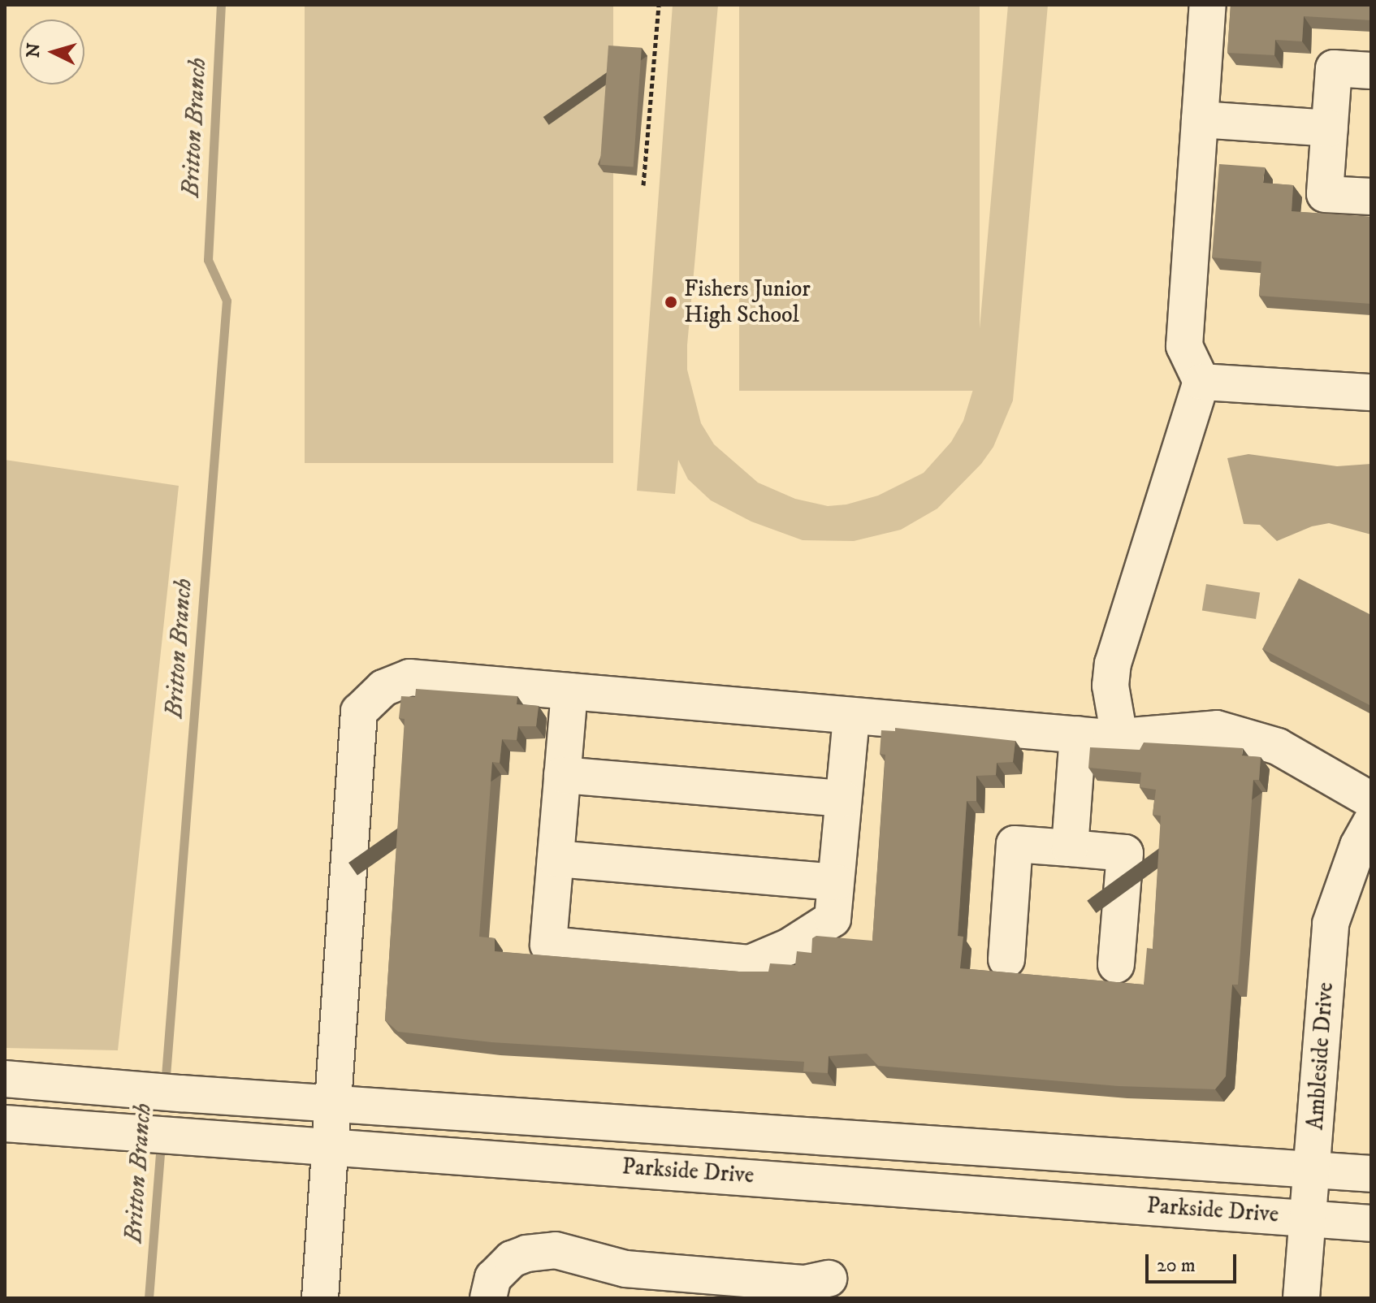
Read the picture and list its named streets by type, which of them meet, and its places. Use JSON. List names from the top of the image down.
{
  "streets": {
    "street": ["Ambleside Drive", "Parkside Drive"]
  },
  "crossings": [
    ["Ambleside Drive", "Parkside Drive"]
  ],
  "water": ["Britton Branch"],
  "places": ["Fishers Junior High School"],
  "scale_bar": "20 m",
  "north": "left"
}
